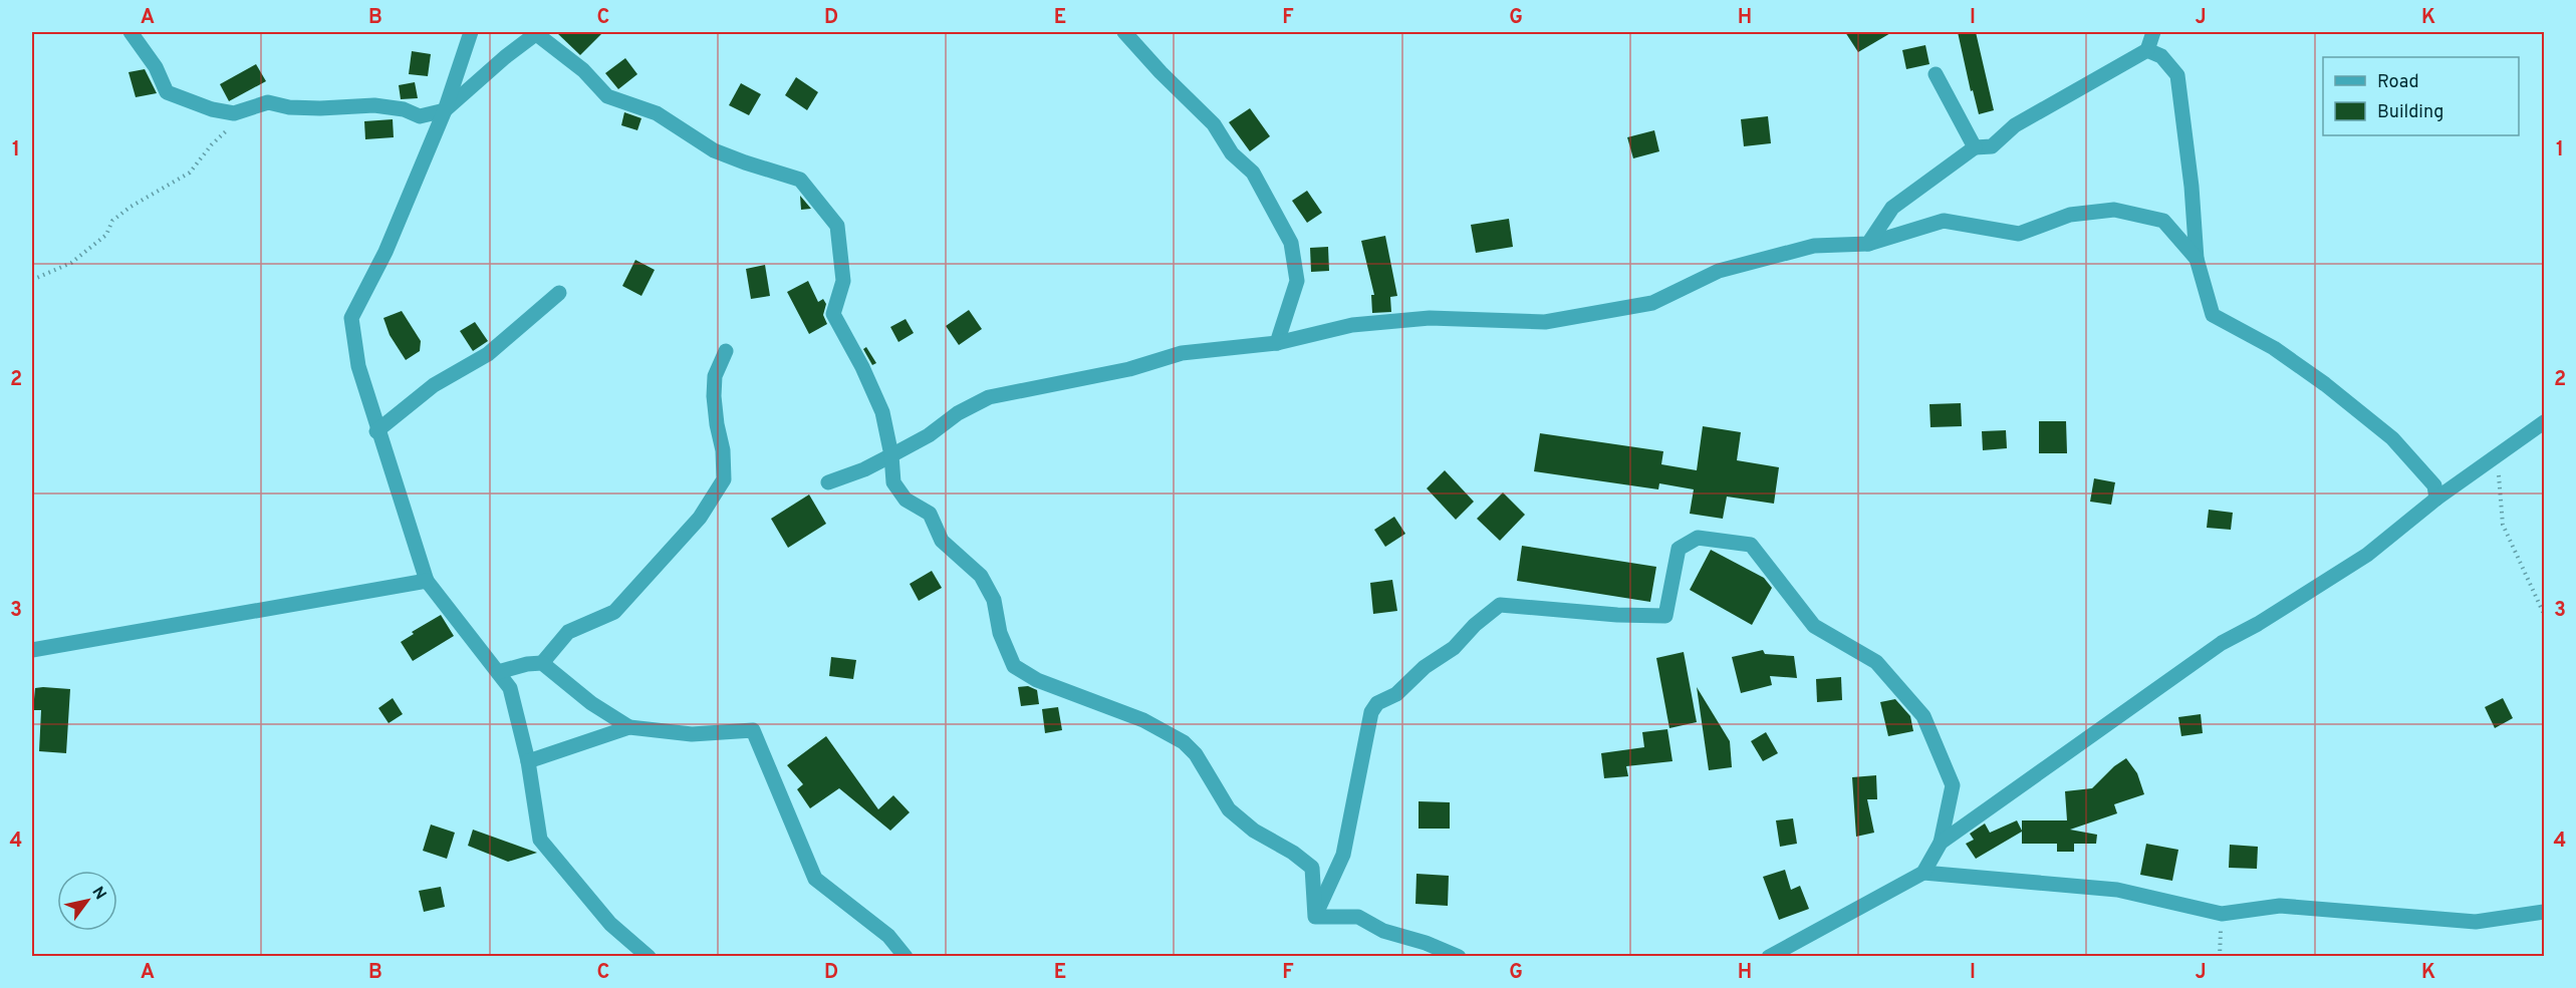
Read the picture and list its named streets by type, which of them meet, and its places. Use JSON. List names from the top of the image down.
{
  "legend": ["Road", "Building"],
  "north": "top right",
  "grid": {
    "columns": [
      "A",
      "B",
      "C",
      "D",
      "E",
      "F",
      "G",
      "H",
      "I",
      "J",
      "K"
    ],
    "rows": [
      "1",
      "2",
      "3",
      "4"
    ]
  }
}
